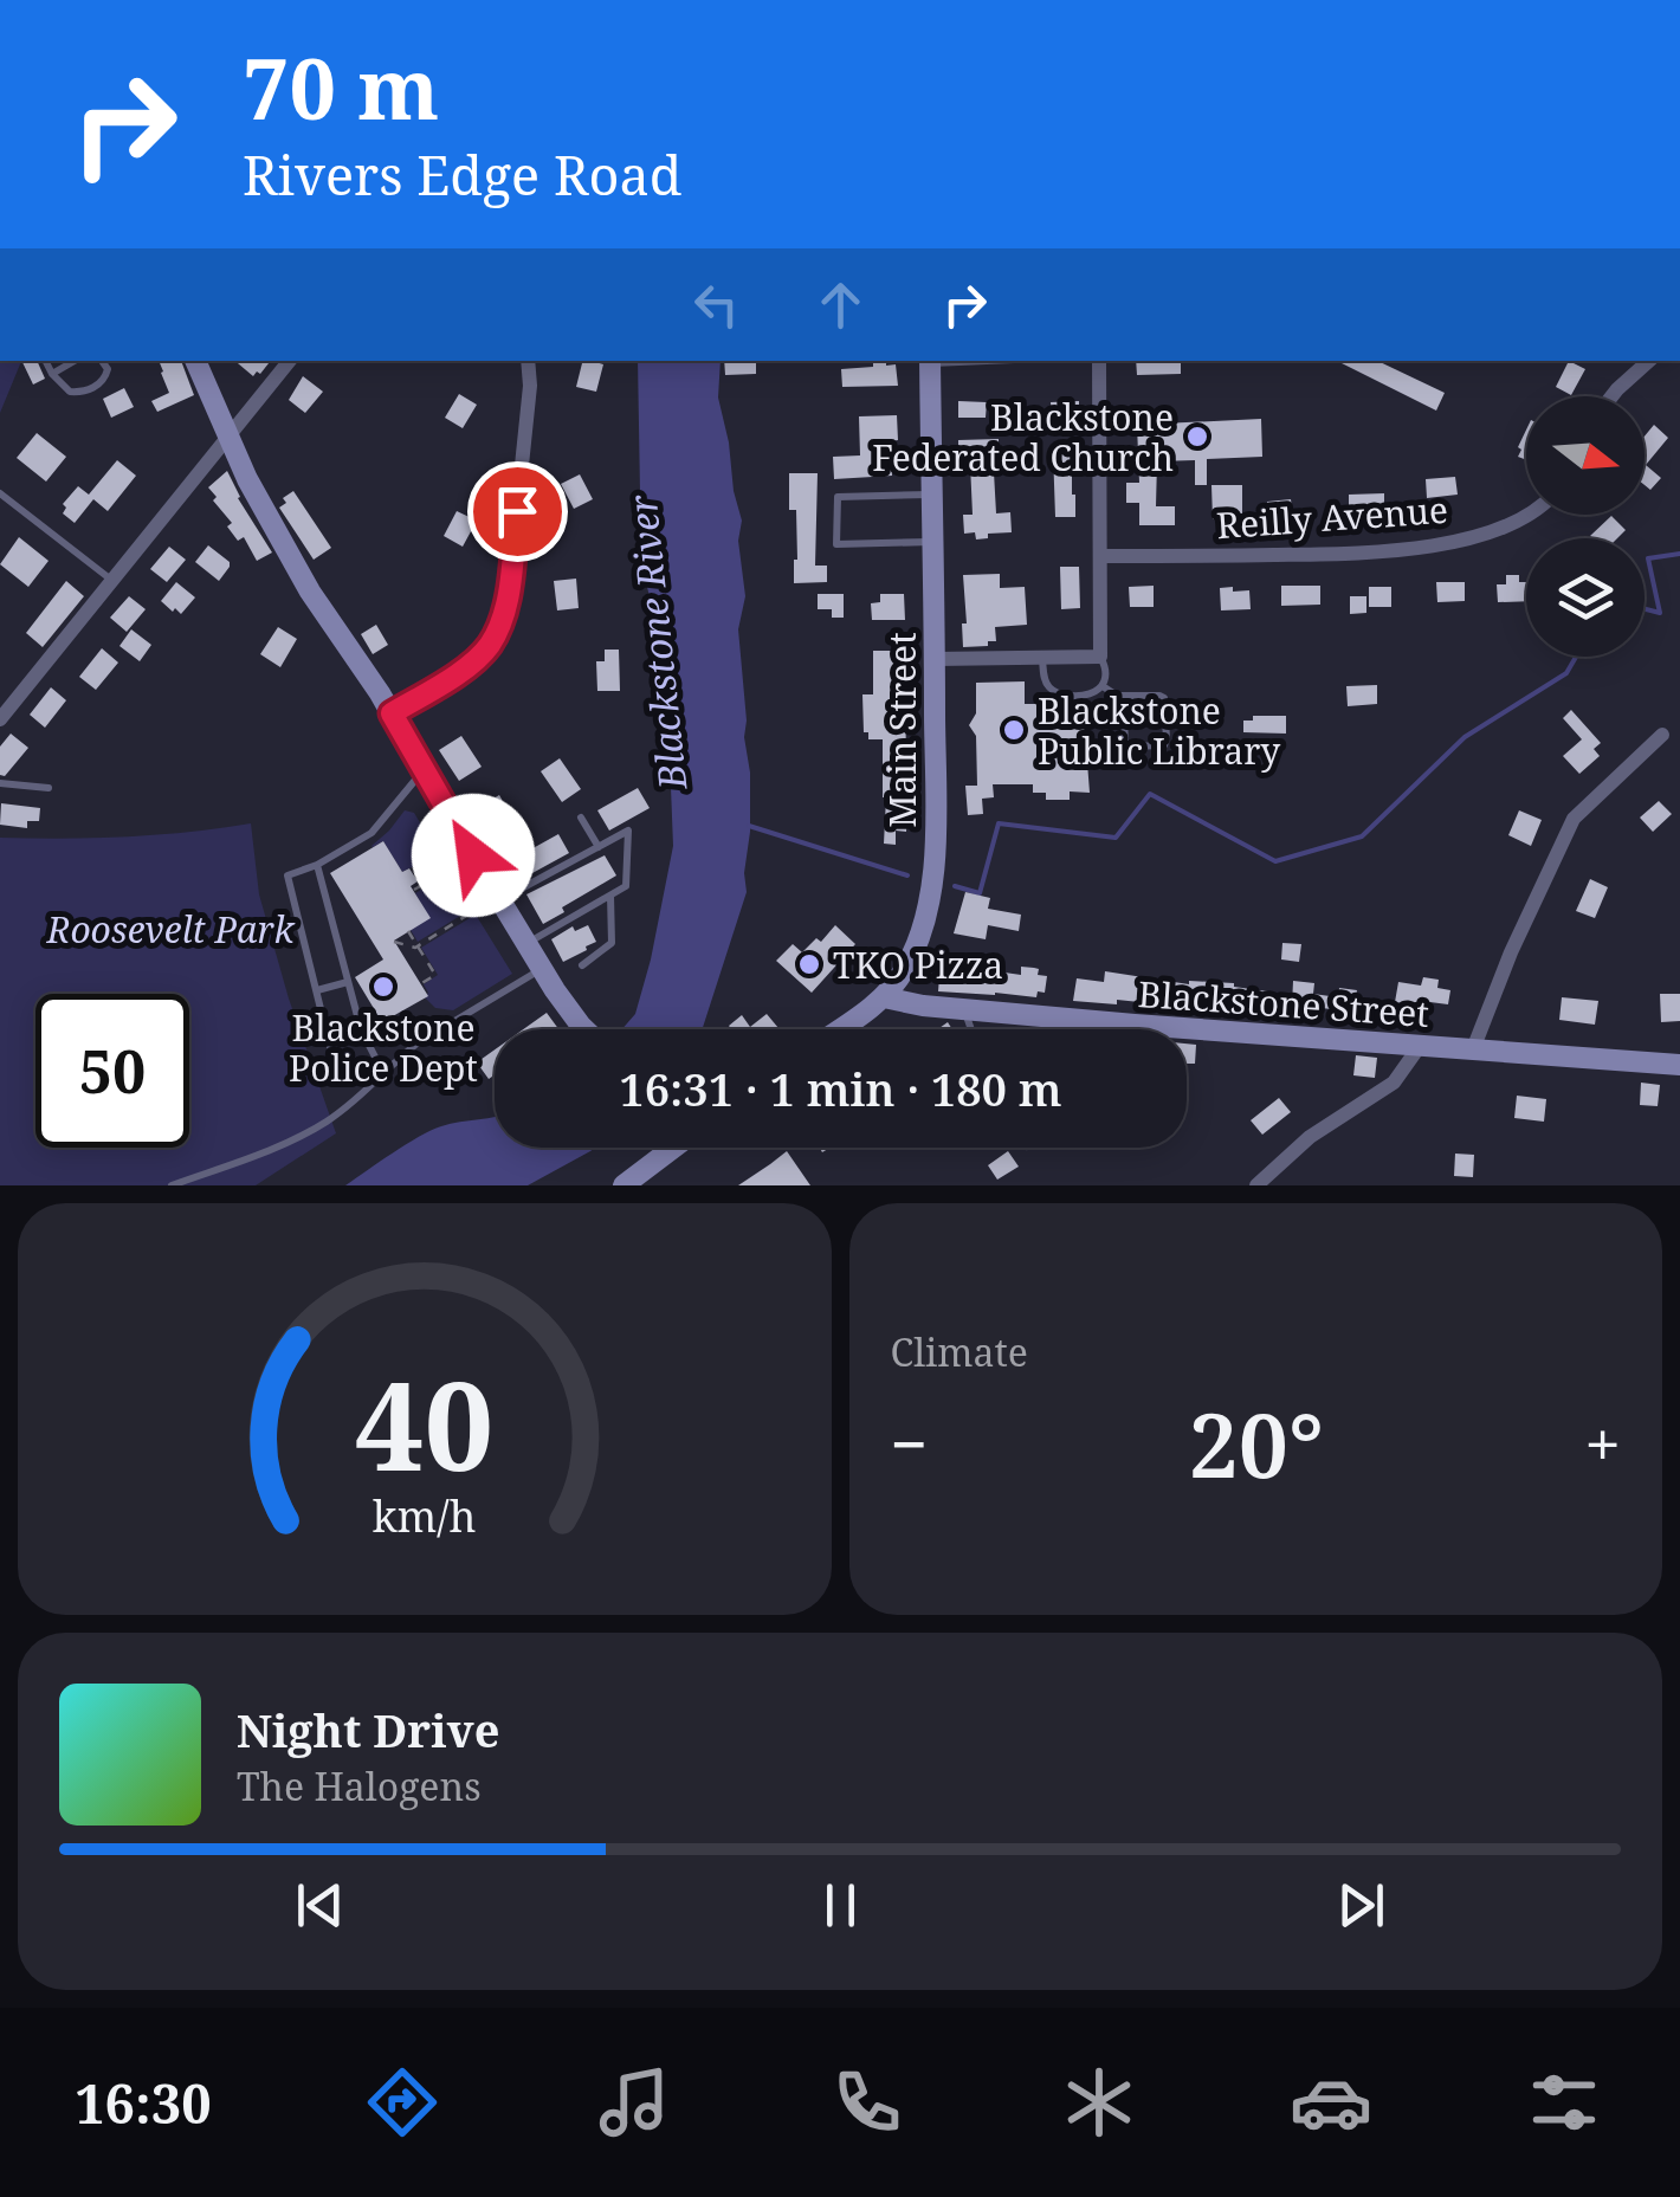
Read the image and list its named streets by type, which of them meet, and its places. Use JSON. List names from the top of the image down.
{
  "streets": {
    "main road": ["Main Street", "Blackstone Street"],
    "street": ["Reilly Avenue"]
  },
  "crossings": [
    ["Main Street", "Blackstone Street"]
  ],
  "water": ["Blackstone River"],
  "parks": ["Roosevelt Park"],
  "places": [
    "Blackstone Federated Church",
    "Blackstone Public Library",
    "TKO Pizza",
    "Blackstone Police Dept"
  ],
  "north": "right",
  "page": {
    "turn": ["70 m", "Rivers Edge Road"],
    "limit": "50",
    "trip": "16:31 · 1 min · 180 m",
    "tile": "Climate",
    "heat": ["−", "20°", "+"],
    "song": ["Night Drive", "The Halogens"],
    "tabs": "16:30",
    "gauge": ["40", "km/h"]
  }
}
